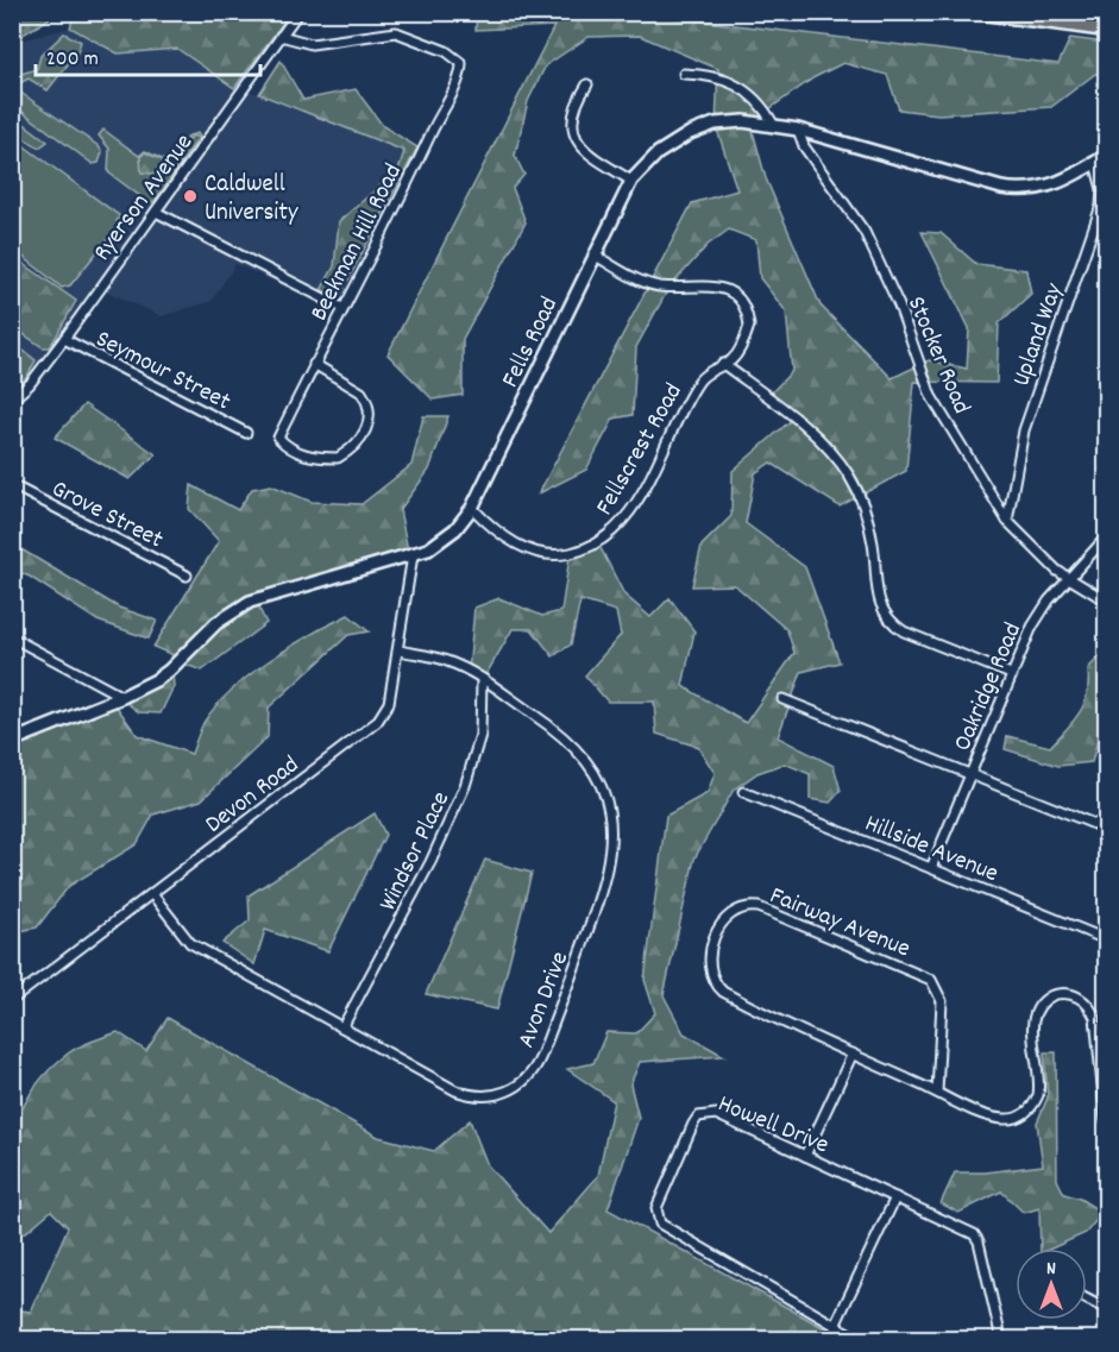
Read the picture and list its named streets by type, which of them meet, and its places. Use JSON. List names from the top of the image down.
{
  "streets": {
    "street": [
      "Ryerson Avenue",
      "Beekman Hill Road",
      "Upland Way",
      "Fells Road",
      "Stocker Road",
      "Seymour Street",
      "Fellscrest Road",
      "Grove Street",
      "Oakridge Road",
      "Devon Road",
      "Hillside Avenue",
      "Windsor Place",
      "Fairway Avenue",
      "Avon Drive",
      "Howell Drive"
    ]
  },
  "crossings": [
    ["Ryerson Avenue", "Beekman Hill Road"],
    ["Ryerson Avenue", "Seymour Street"],
    ["Upland Way", "Fells Road"],
    ["Upland Way", "Stocker Road"],
    ["Fells Road", "Stocker Road"],
    ["Fells Road", "Fellscrest Road"],
    ["Fells Road", "Devon Road"],
    ["Stocker Road", "Oakridge Road"],
    ["Oakridge Road", "Hillside Avenue"],
    ["Devon Road", "Avon Drive"],
    ["Windsor Place", "Avon Drive"]
  ],
  "places": ["Caldwell University"],
  "scale_bar": "200 m",
  "north": "top"
}
